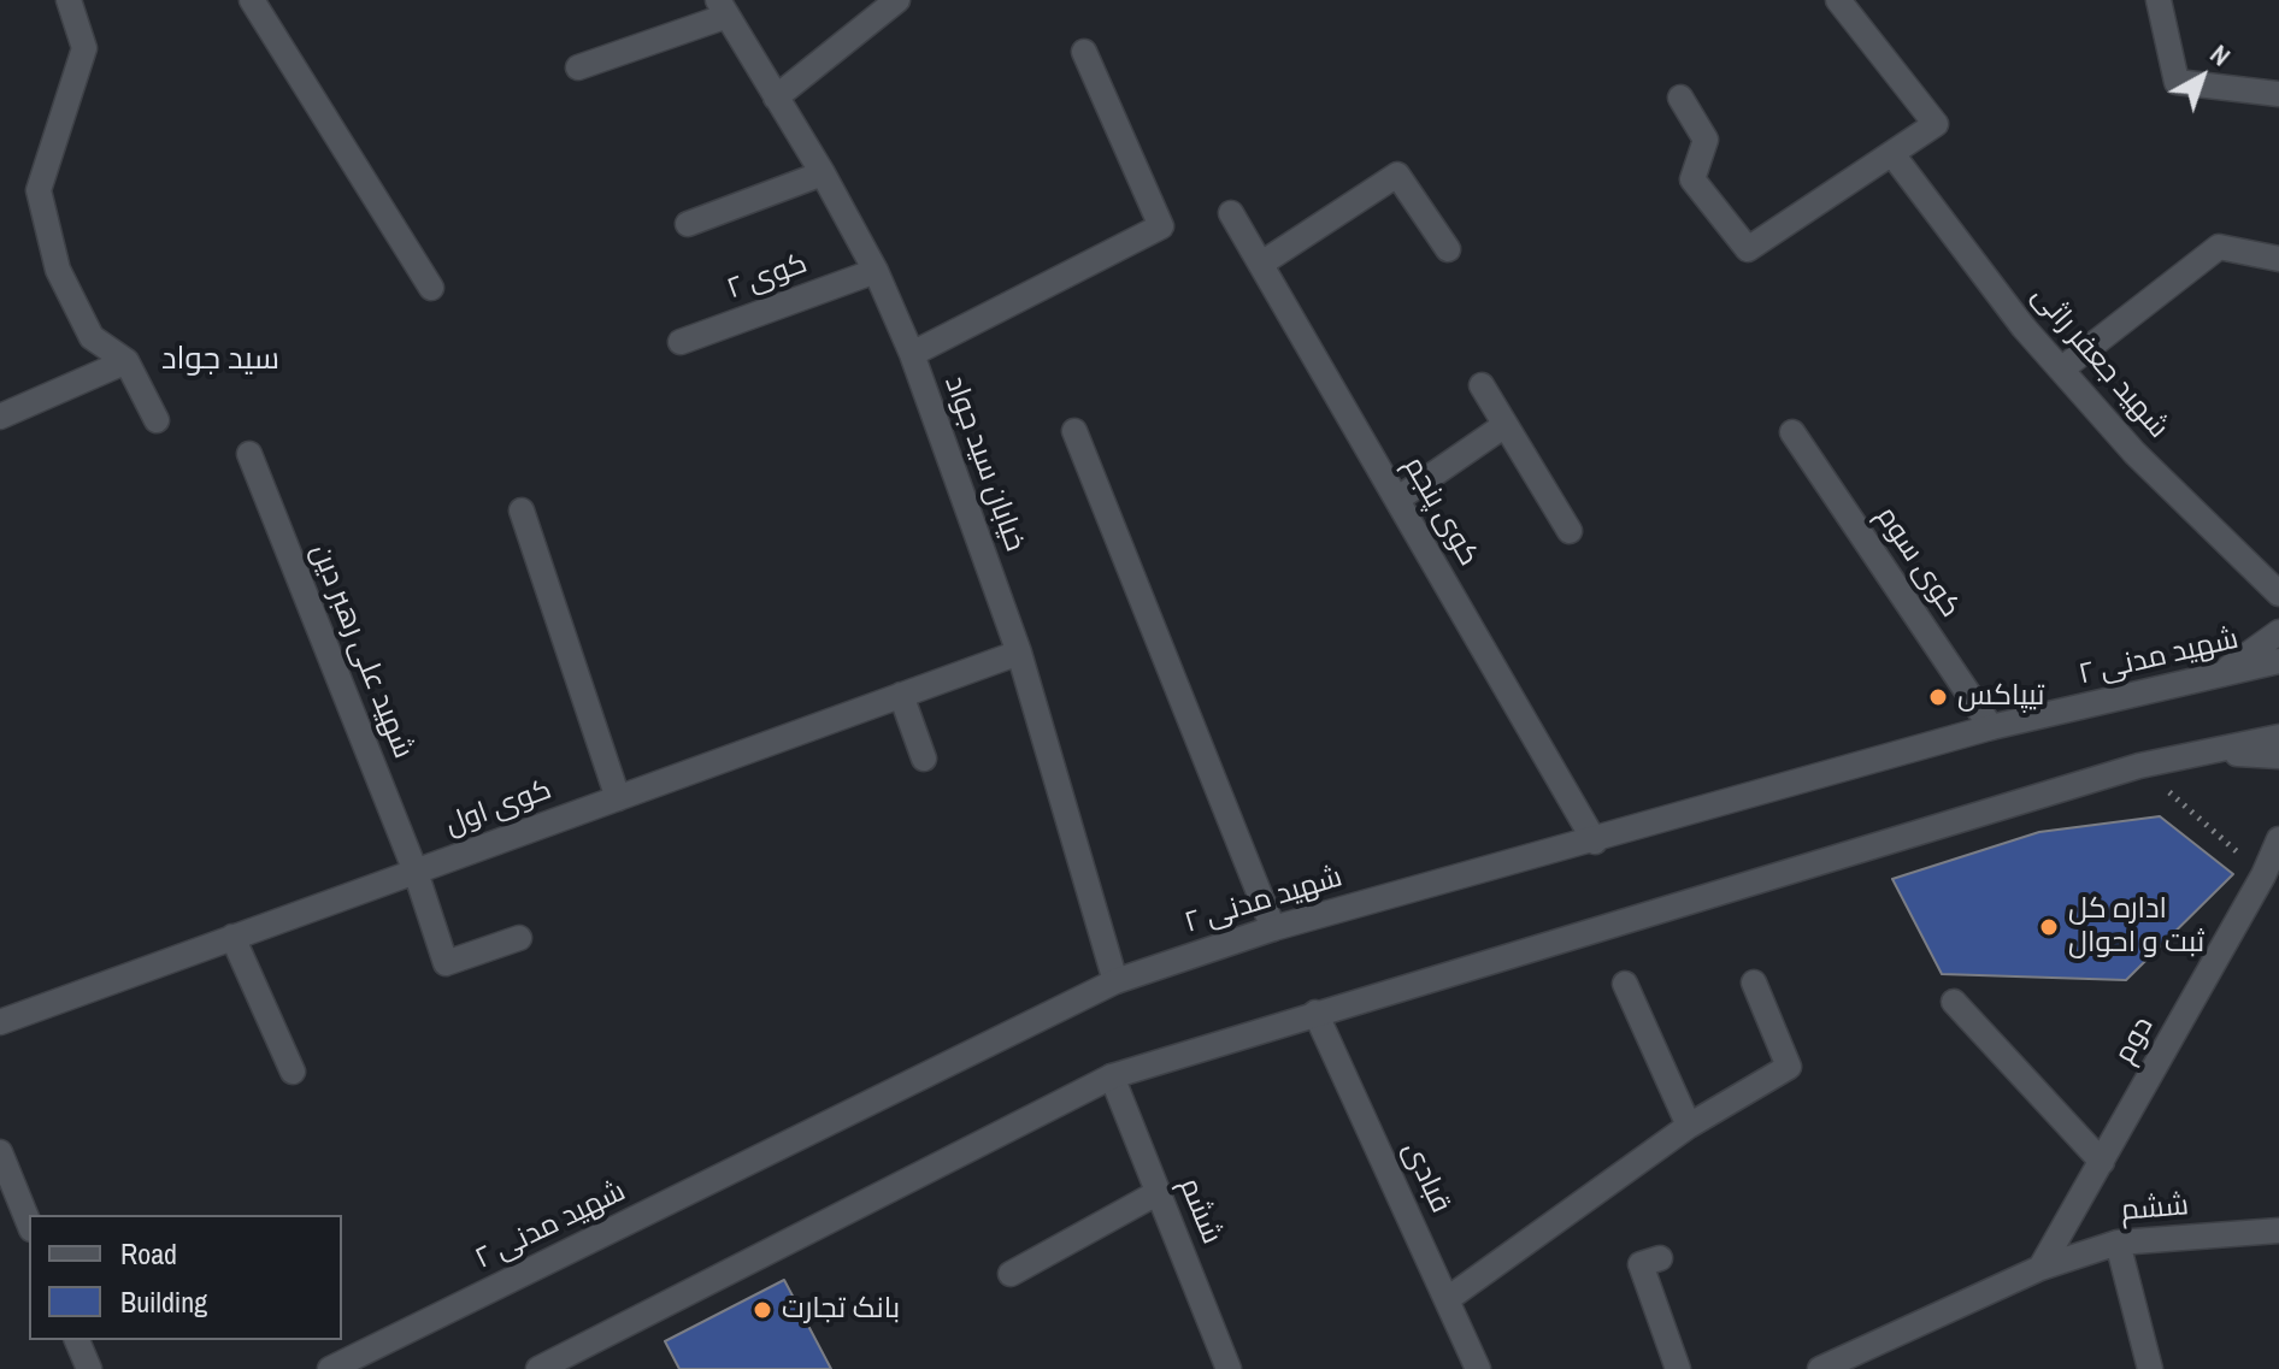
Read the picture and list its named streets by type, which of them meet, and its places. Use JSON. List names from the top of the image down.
{
  "streets": {
    "street": [
      "کوی ۲",
      "شهید جعفر راثی",
      "خیابان سید جواد",
      "کوی پنجم",
      "کوی سوم",
      "شهید علی رهبر دین",
      "شهید مدنی ۲",
      "کوی اول",
      "دوم",
      "قبادی",
      "ششم"
    ]
  },
  "crossings": [
    ["کوی ۲", "خیابان سید جواد"],
    ["خیابان سید جواد", "شهید مدنی ۲"],
    ["خیابان سید جواد", "کوی اول"],
    ["کوی پنجم", "شهید مدنی ۲"],
    ["کوی سوم", "شهید مدنی ۲"],
    ["شهید علی رهبر دین", "کوی اول"],
    ["دوم", "ششم"]
  ],
  "districts": ["سید جواد"],
  "places": ["تیپاکس", "اداره کل ثبت و احوال", "بانک تجارت"],
  "legend": ["Road", "Building"],
  "north": "top right"
}
